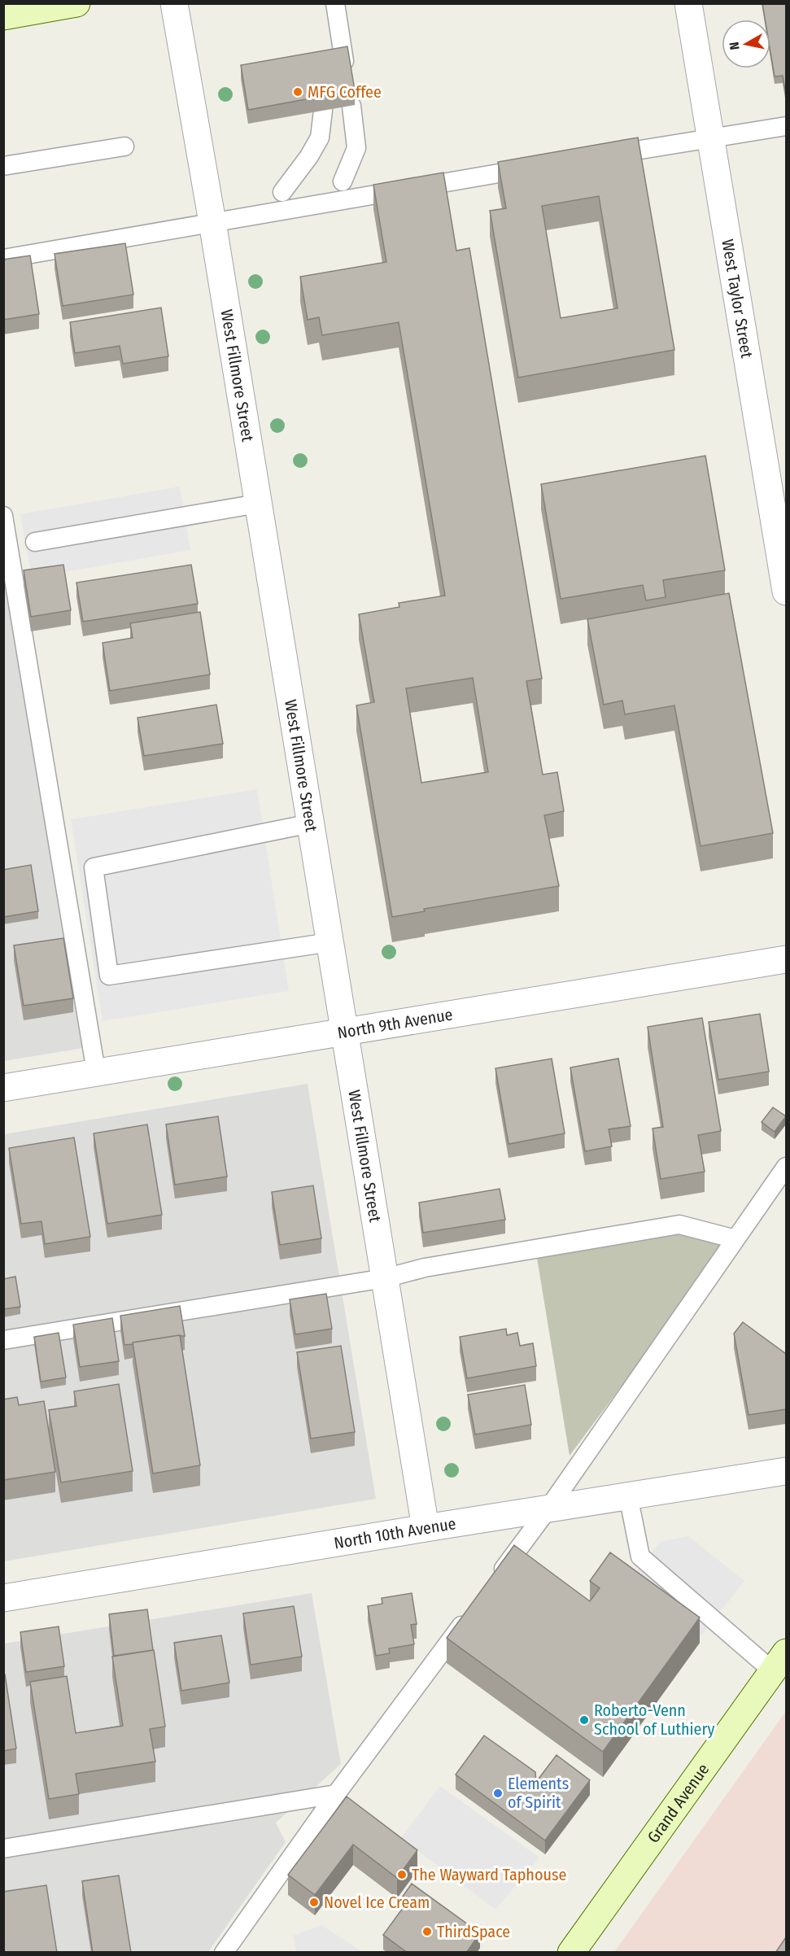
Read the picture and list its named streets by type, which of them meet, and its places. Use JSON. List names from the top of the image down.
{
  "streets": {
    "main road": ["Grand Avenue"],
    "street": [
      "West Taylor Street",
      "West Fillmore Street",
      "North 9th Avenue",
      "North 10th Avenue"
    ]
  },
  "crossings": [
    ["West Fillmore Street", "North 9th Avenue"],
    ["West Fillmore Street", "North 10th Avenue"]
  ],
  "places": [
    "MFG Coffee",
    "Roberto-Venn School of Luthiery",
    "Elements of Spirit",
    "The Wayward Taphouse",
    "Novel Ice Cream",
    "ThirdSpace"
  ],
  "north": "left"
}
